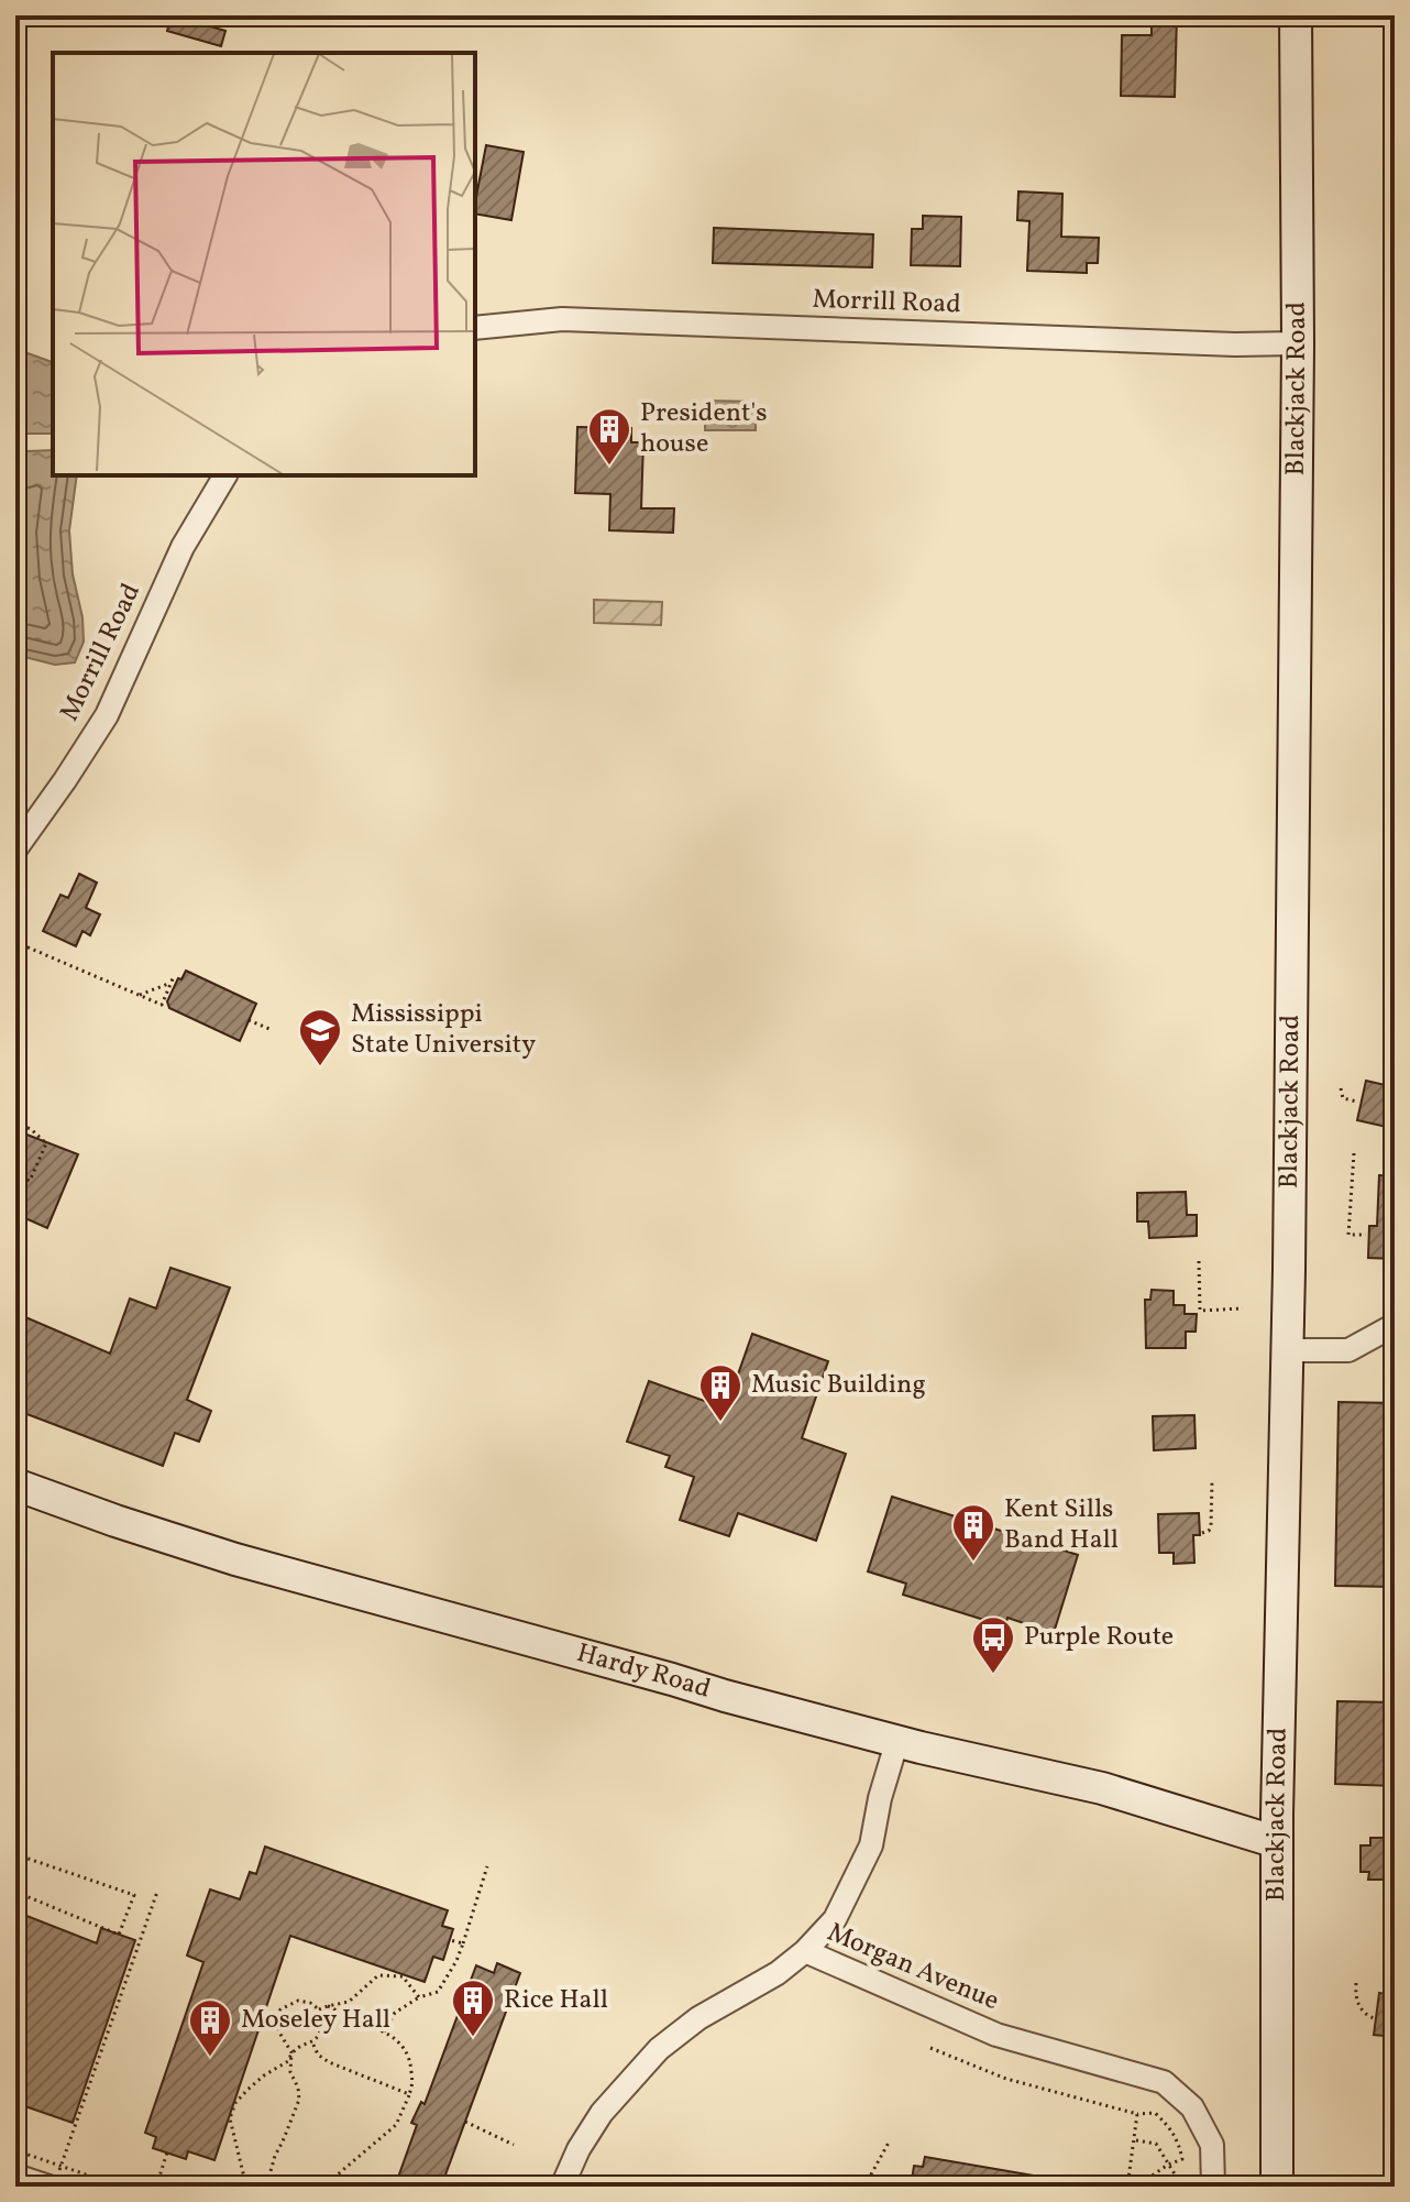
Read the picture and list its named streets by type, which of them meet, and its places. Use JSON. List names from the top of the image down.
{
  "streets": {
    "street": [
      "Morrill Road",
      "Blackjack Road",
      "Hardy Road",
      "Morgan Avenue"
    ]
  },
  "crossings": [
    ["Morrill Road", "Blackjack Road"],
    ["Blackjack Road", "Hardy Road"]
  ],
  "places": {
    "building": [
      "President's house",
      "Music Building",
      "Kent Sills Band Hall",
      "Rice Hall",
      "Moseley Hall"
    ],
    "school or university": ["Mississippi State University"],
    "bus stop": ["Purple Route"]
  }
}
